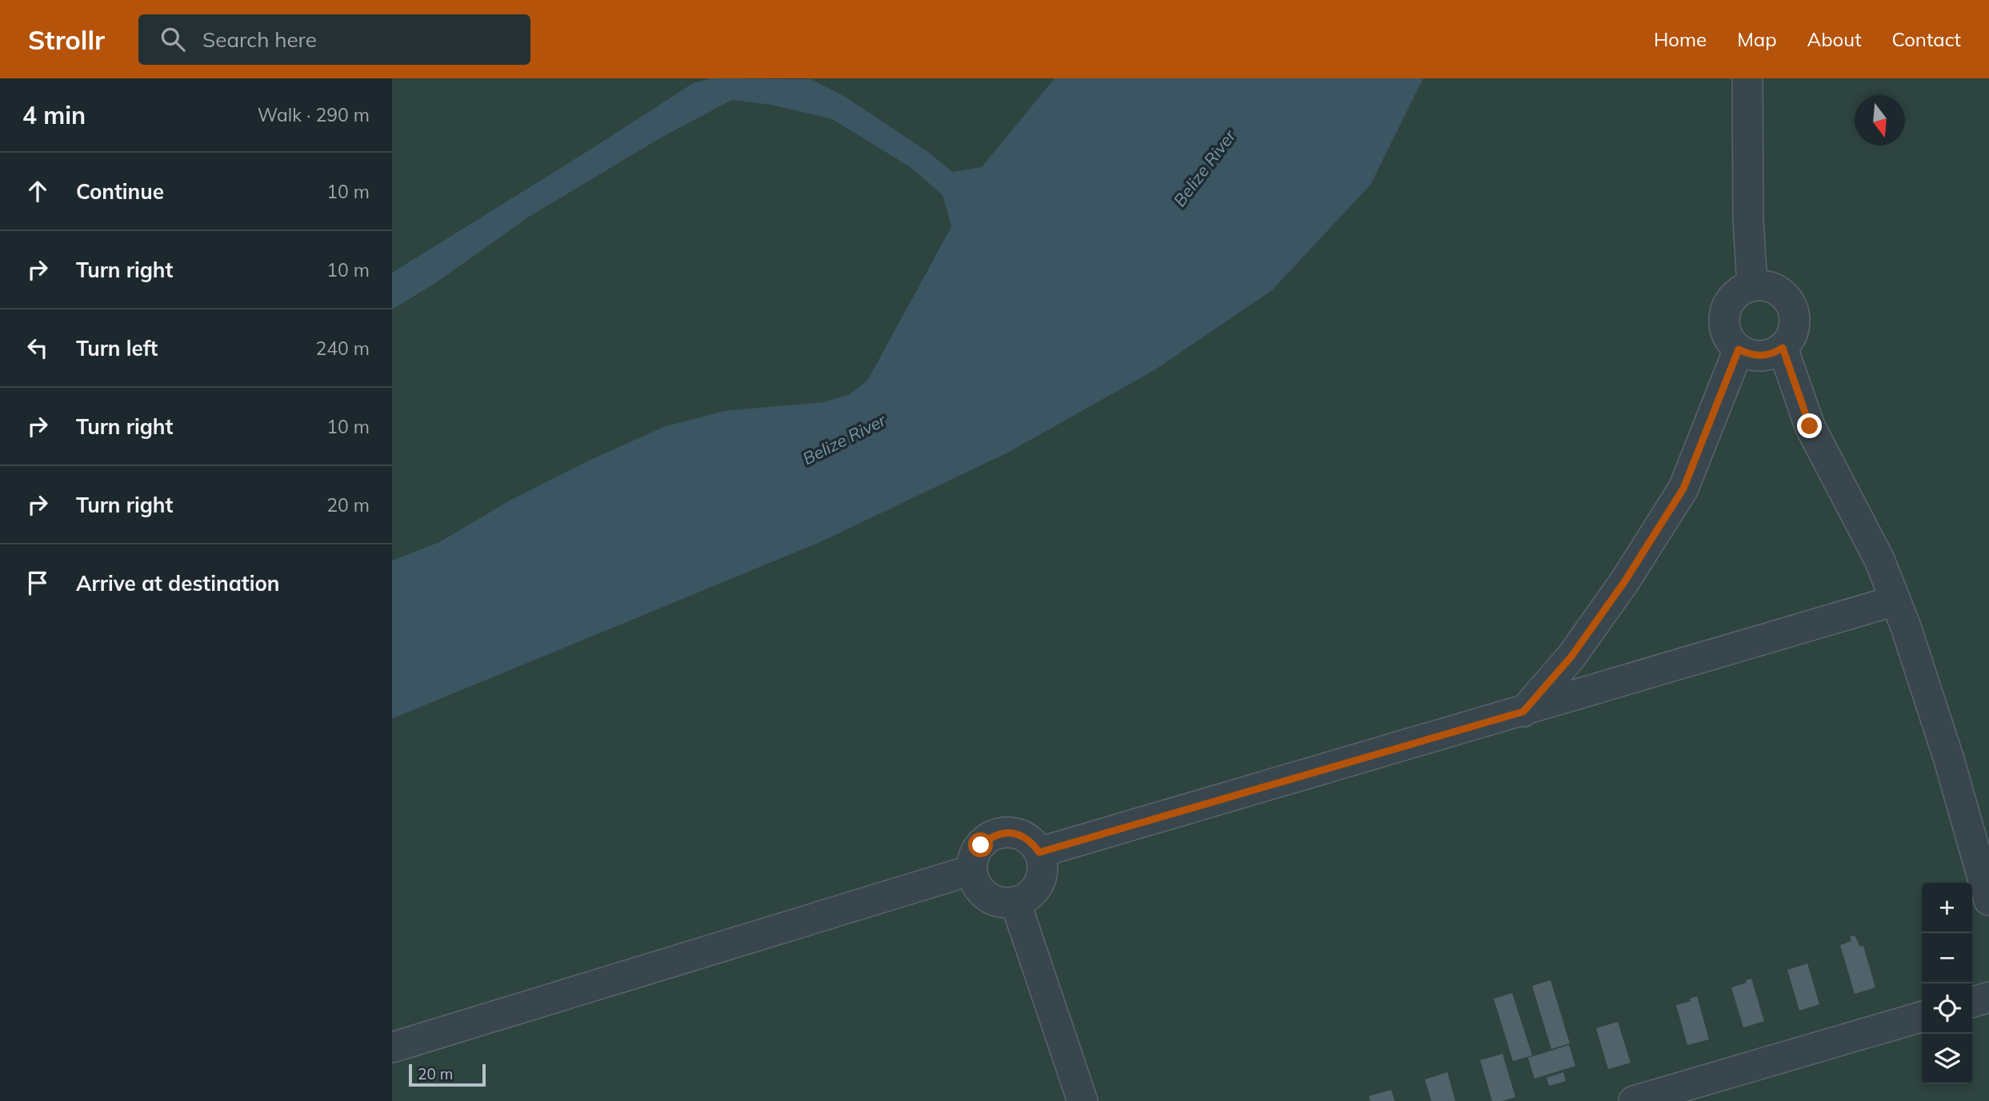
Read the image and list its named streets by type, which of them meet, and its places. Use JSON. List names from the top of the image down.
{
  "water": ["Belize River"],
  "scale_bar": "20 m",
  "north": "bottom",
  "page": {
    "header": "Strollr",
    "search": "Search here",
    "nav": [
      "Home",
      "Map",
      "About",
      "Contact"
    ],
    "heading": ["4 min", "Walk · 290 m"],
    "list": [
      ["Continue", "10 m"],
      ["Turn right", "10 m"],
      ["Turn left", "240 m"],
      ["Turn right", "10 m"],
      ["Turn right", "20 m"],
      "Arrive at destination"
    ],
    "map_buttons": ["+", "−"],
    "scale": "20 m"
  }
}
